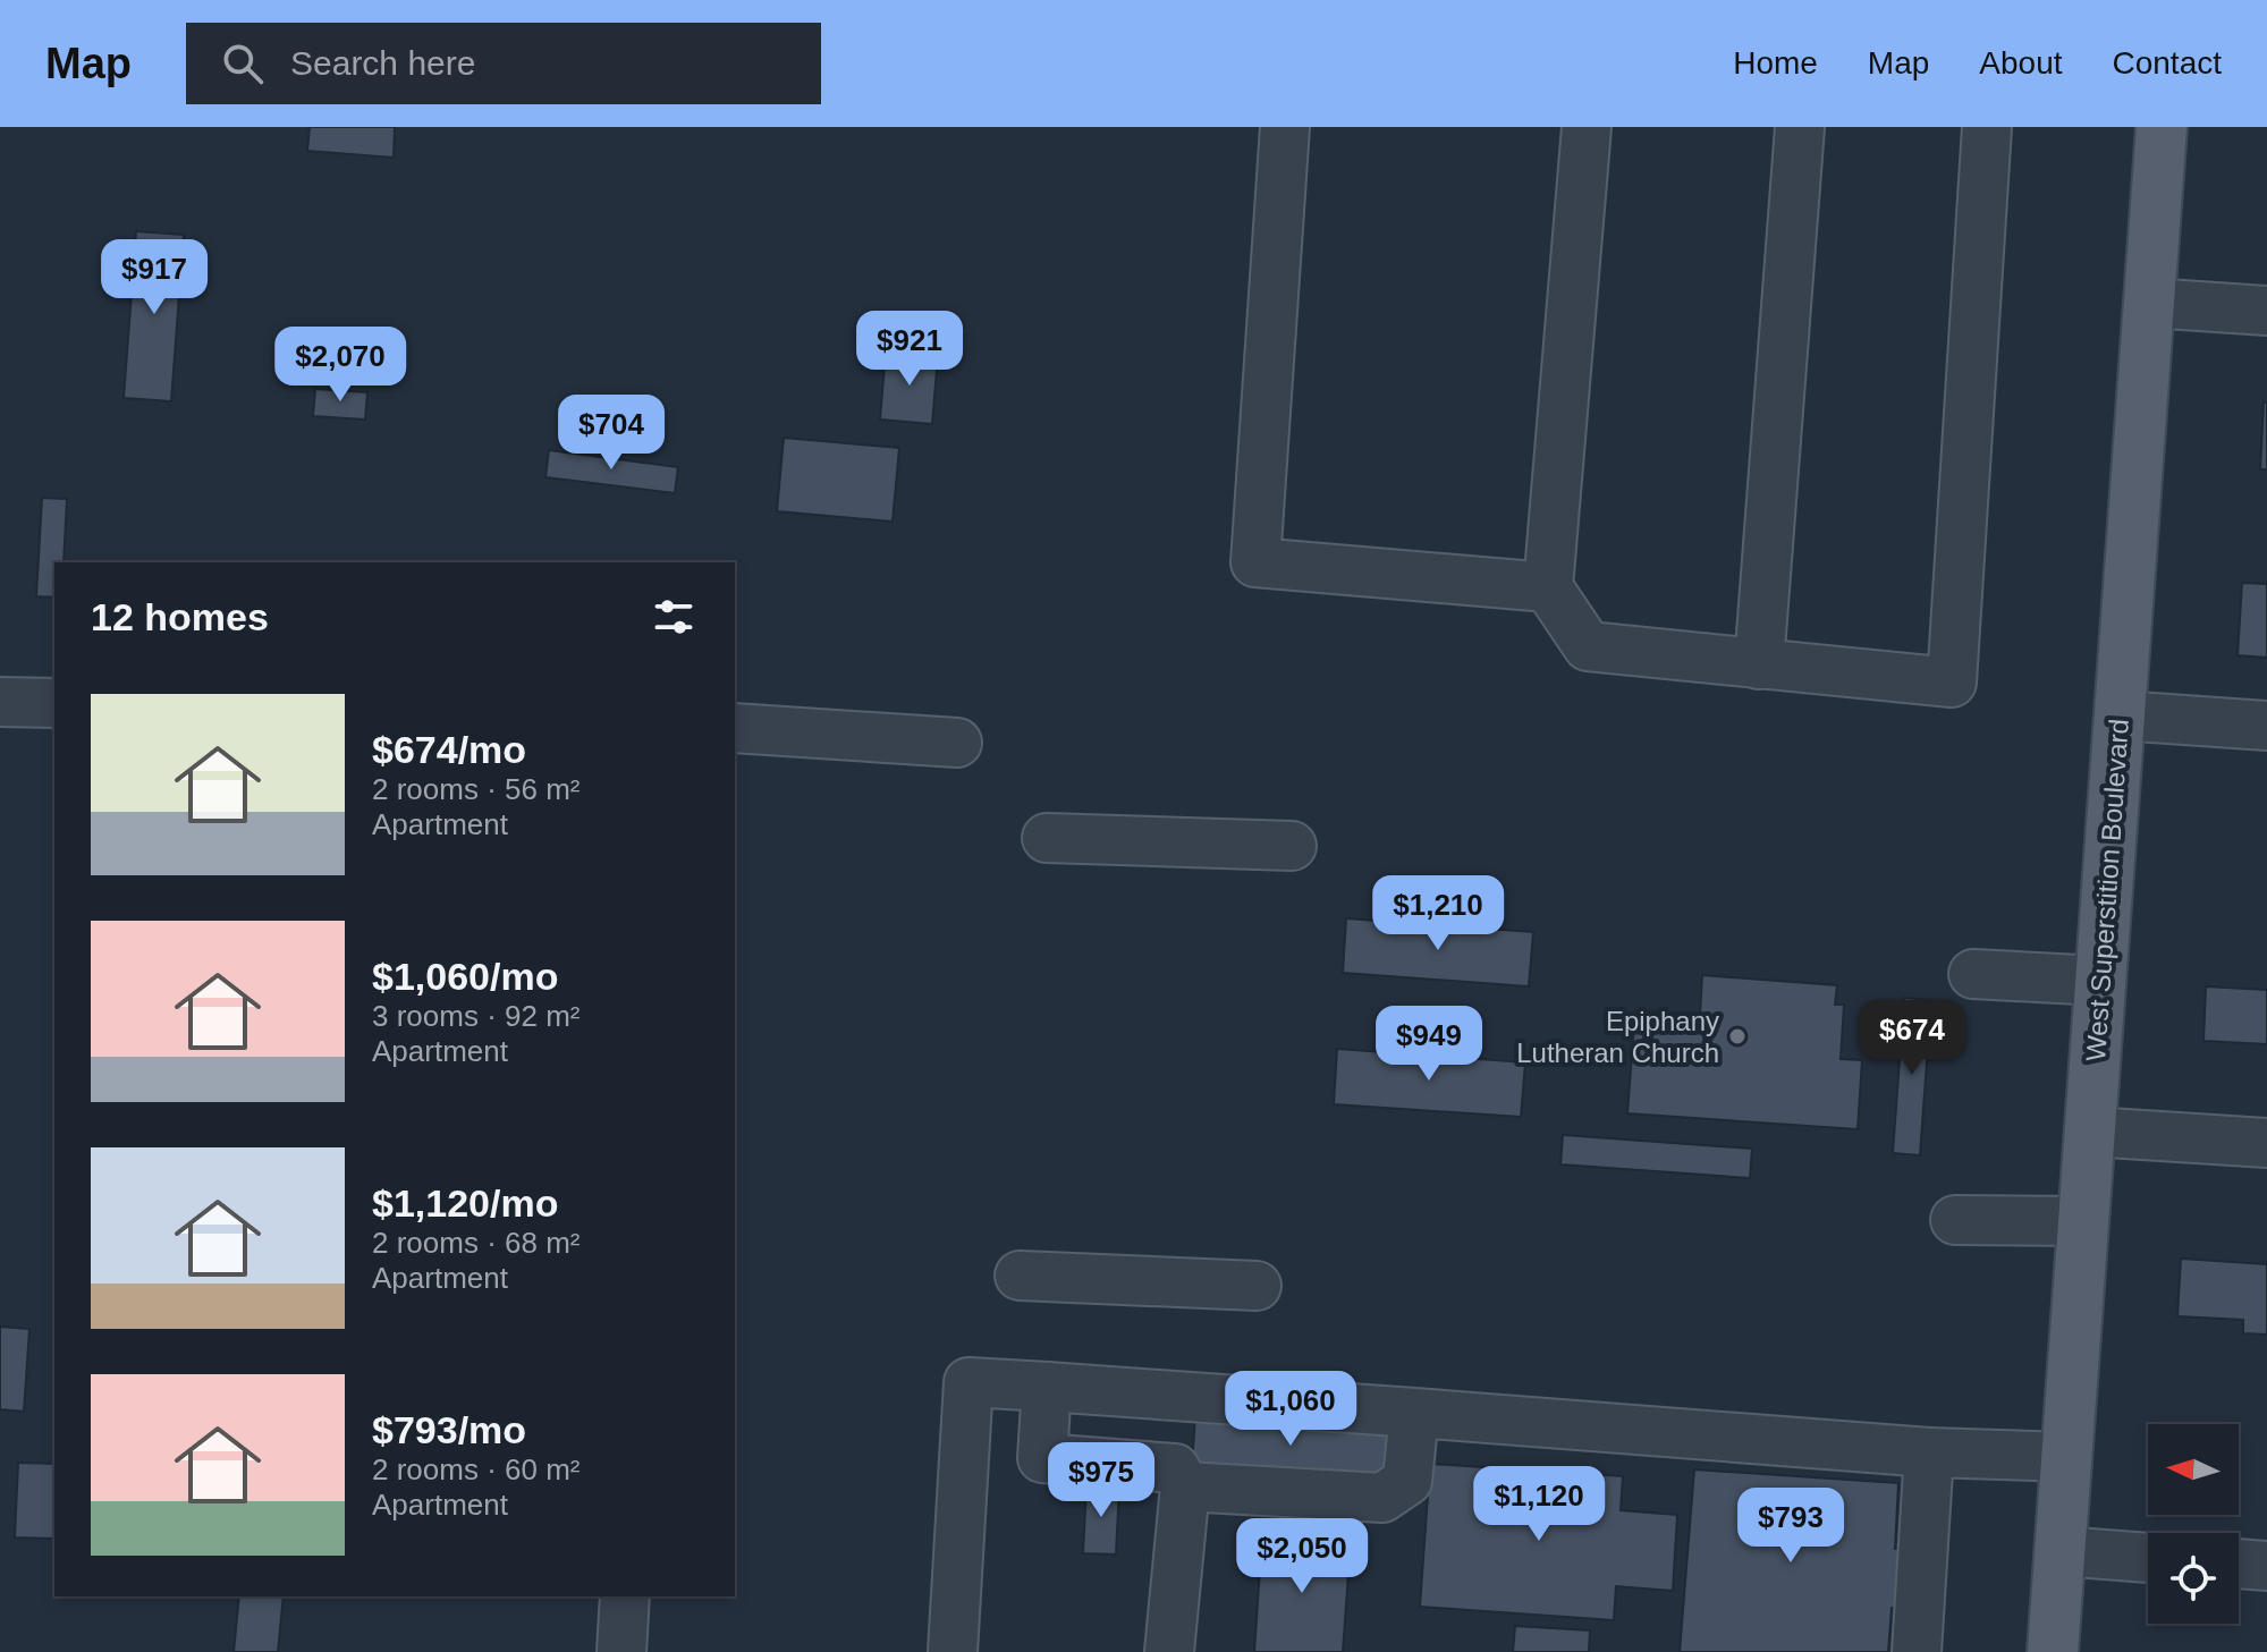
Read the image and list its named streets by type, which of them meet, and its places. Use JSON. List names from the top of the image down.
{
  "streets": {
    "main road": ["West Superstition Boulevard"]
  },
  "places": ["Epiphany Lutheran Church"],
  "north": "left",
  "page": {
    "header": "Map",
    "search": "Search here",
    "nav": [
      "Home",
      "Map",
      "About",
      "Contact"
    ],
    "price": [
      "$917",
      "$921",
      "$2,070",
      "$704",
      "$1,210",
      "$674",
      "$949",
      "$1,060",
      "$975",
      "$1,120",
      "$793",
      "$2,050"
    ],
    "heading": "12 homes",
    "list": [
      {
        "name": "$674/mo",
        "note": "2 rooms · 56 m² · Apartment"
      },
      {
        "name": "$1,060/mo",
        "note": "3 rooms · 92 m² · Apartment"
      },
      {
        "name": "$1,120/mo",
        "note": "2 rooms · 68 m² · Apartment"
      },
      {
        "name": "$793/mo",
        "note": "2 rooms · 60 m² · Apartment"
      }
    ]
  }
}
